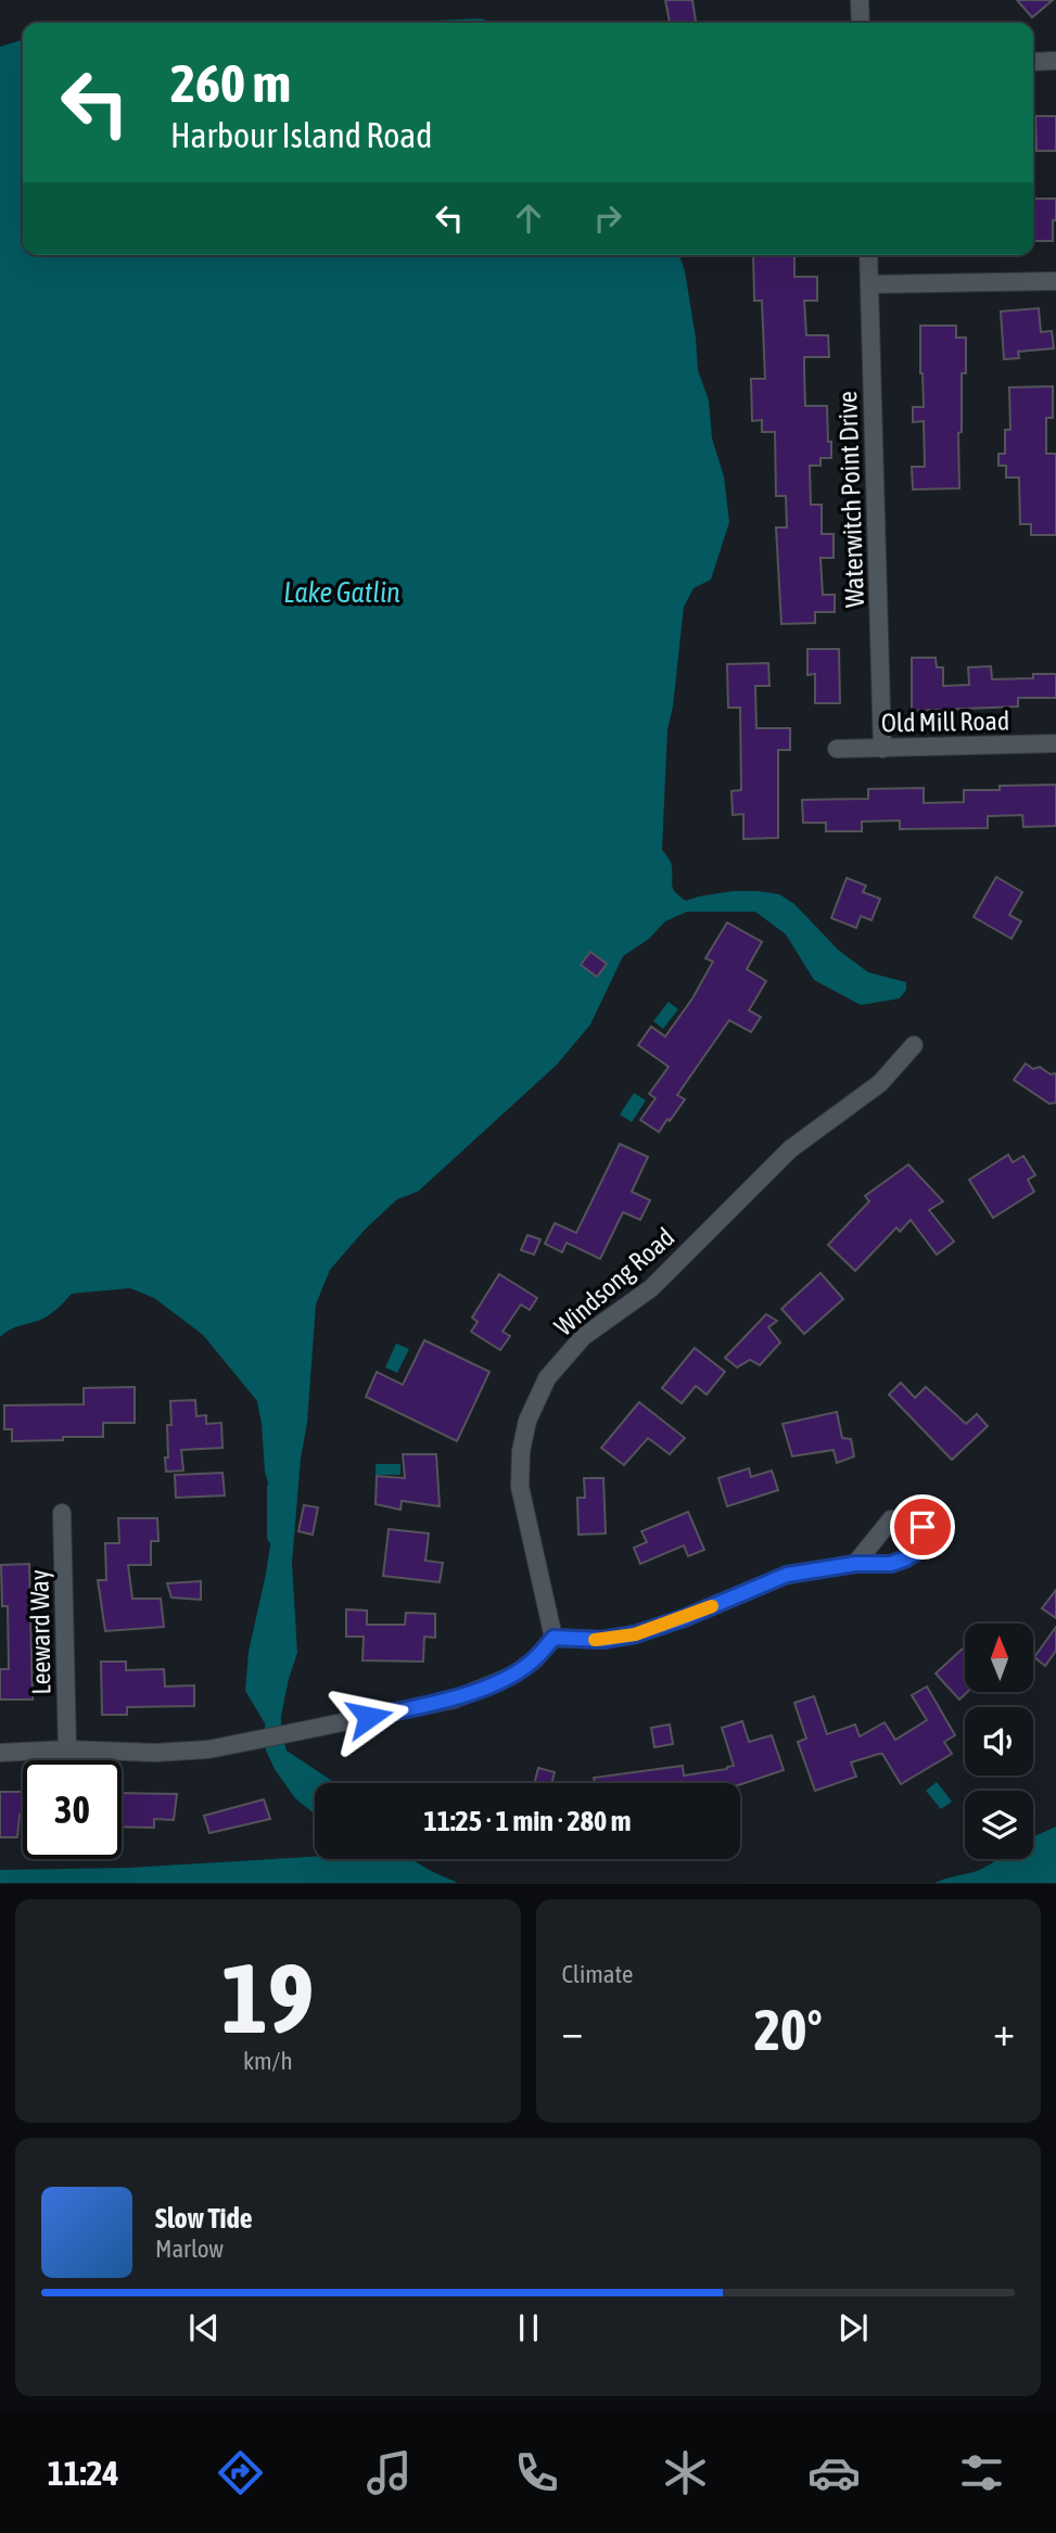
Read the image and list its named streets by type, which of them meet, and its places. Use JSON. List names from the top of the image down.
{
  "streets": {
    "street": [
      "Waterwitch Point Drive",
      "Old Mill Road",
      "Windsong Road",
      "Leeward Way"
    ]
  },
  "crossings": [
    ["Waterwitch Point Drive", "Old Mill Road"]
  ],
  "water": ["Lake Gatlin"],
  "north": "top",
  "page": {
    "turn": ["260 m", "Harbour Island Road"],
    "limit": "30",
    "trip": "11:25 · 1 min · 280 m",
    "tile": [
      ["19", "km/h"],
      "Climate"
    ],
    "heat": ["−", "20°", "+"],
    "song": ["Slow Tide", "Marlow"],
    "tabs": "11:24"
  }
}
